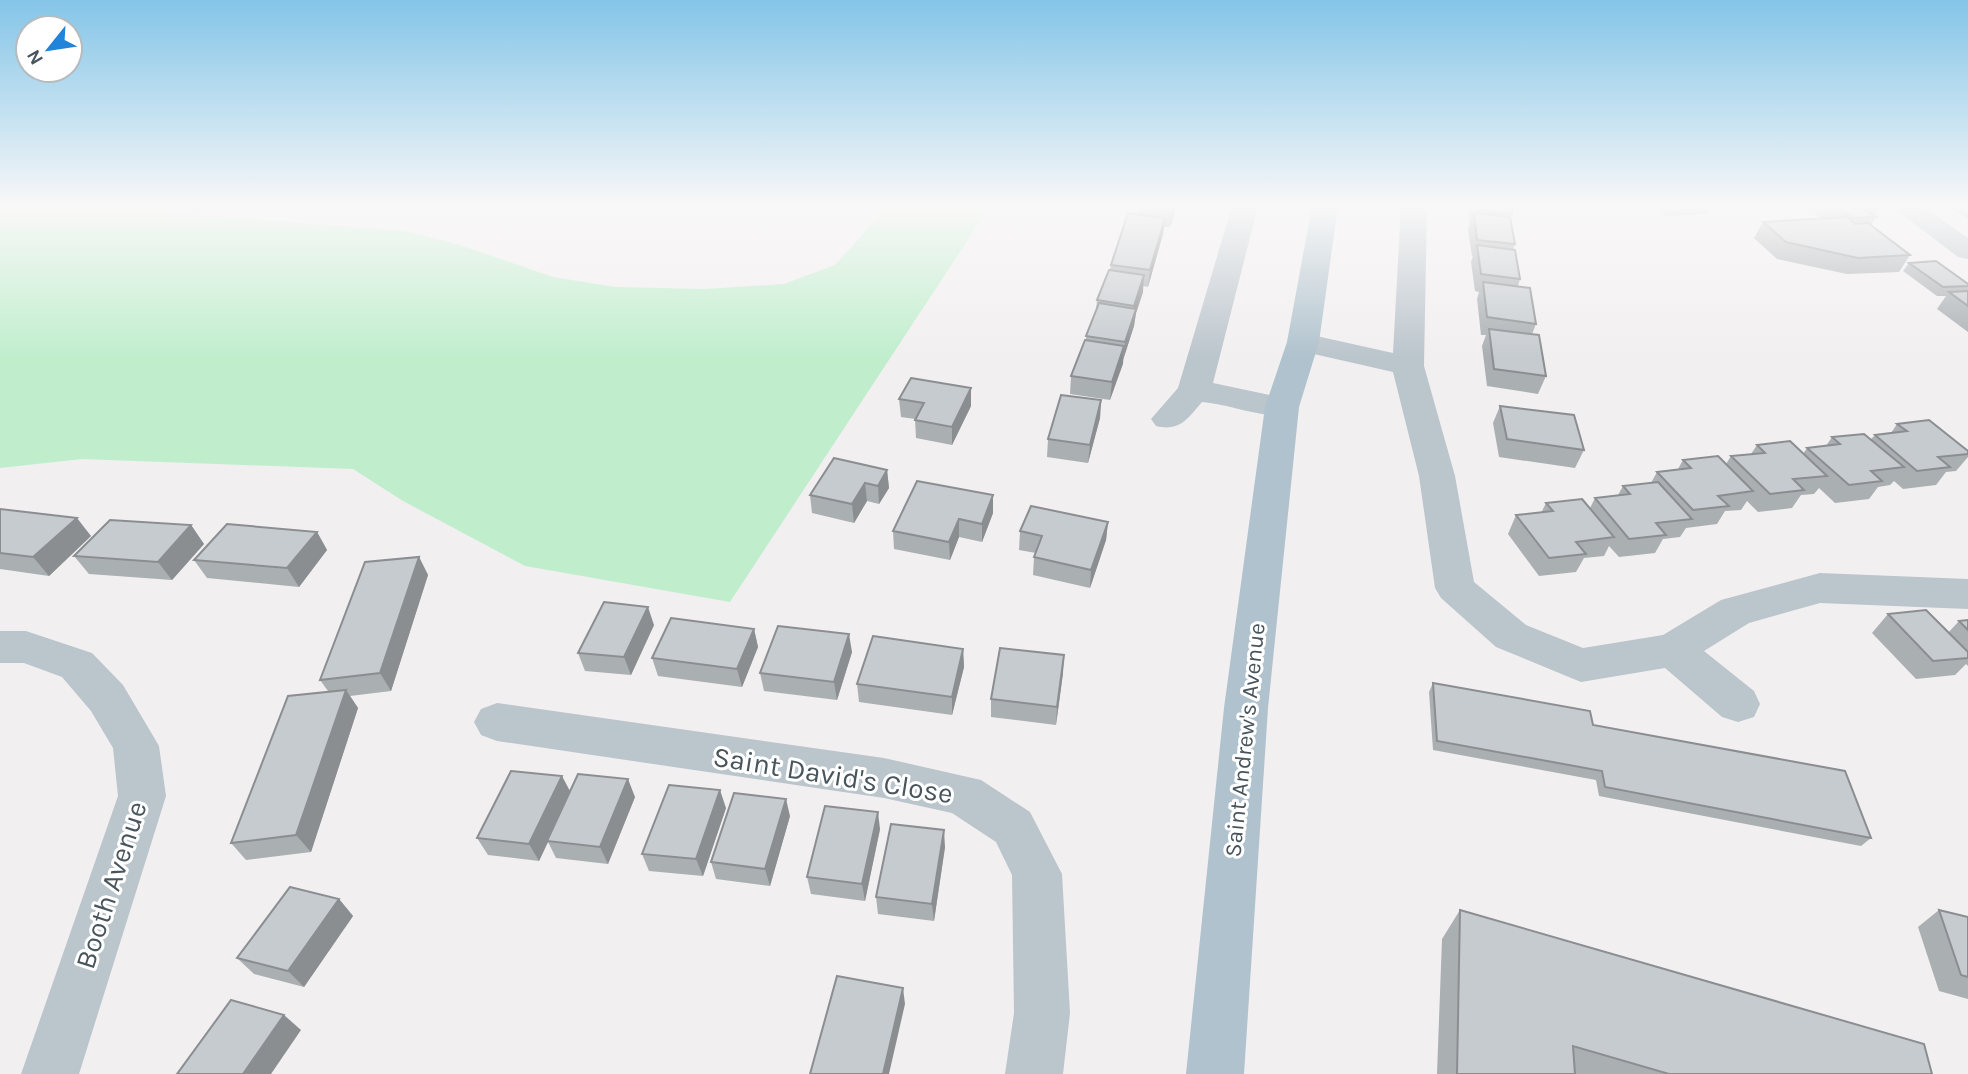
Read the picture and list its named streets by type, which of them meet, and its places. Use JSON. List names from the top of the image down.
{
  "streets": {
    "main road": ["Saint Andrew's Avenue"],
    "street": ["Saint David's Close", "Booth Avenue"]
  },
  "north": "bottom left"
}
